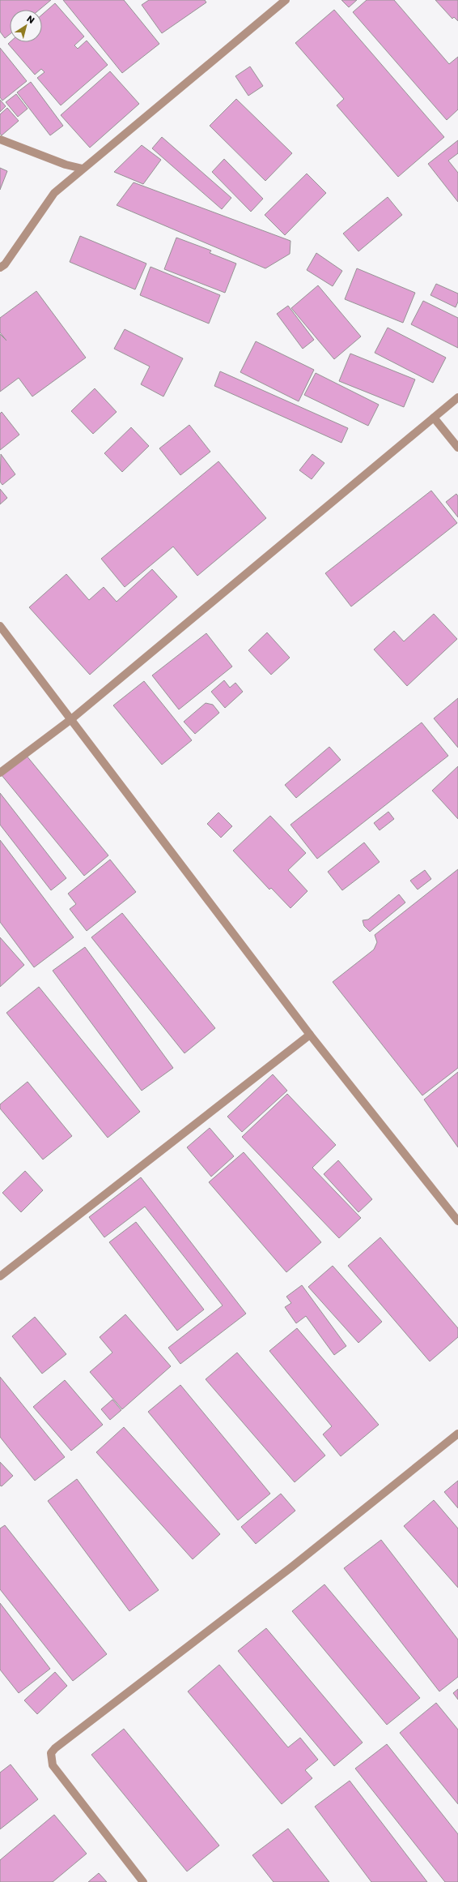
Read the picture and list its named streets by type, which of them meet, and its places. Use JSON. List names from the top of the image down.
{
  "north": "top right"
}
